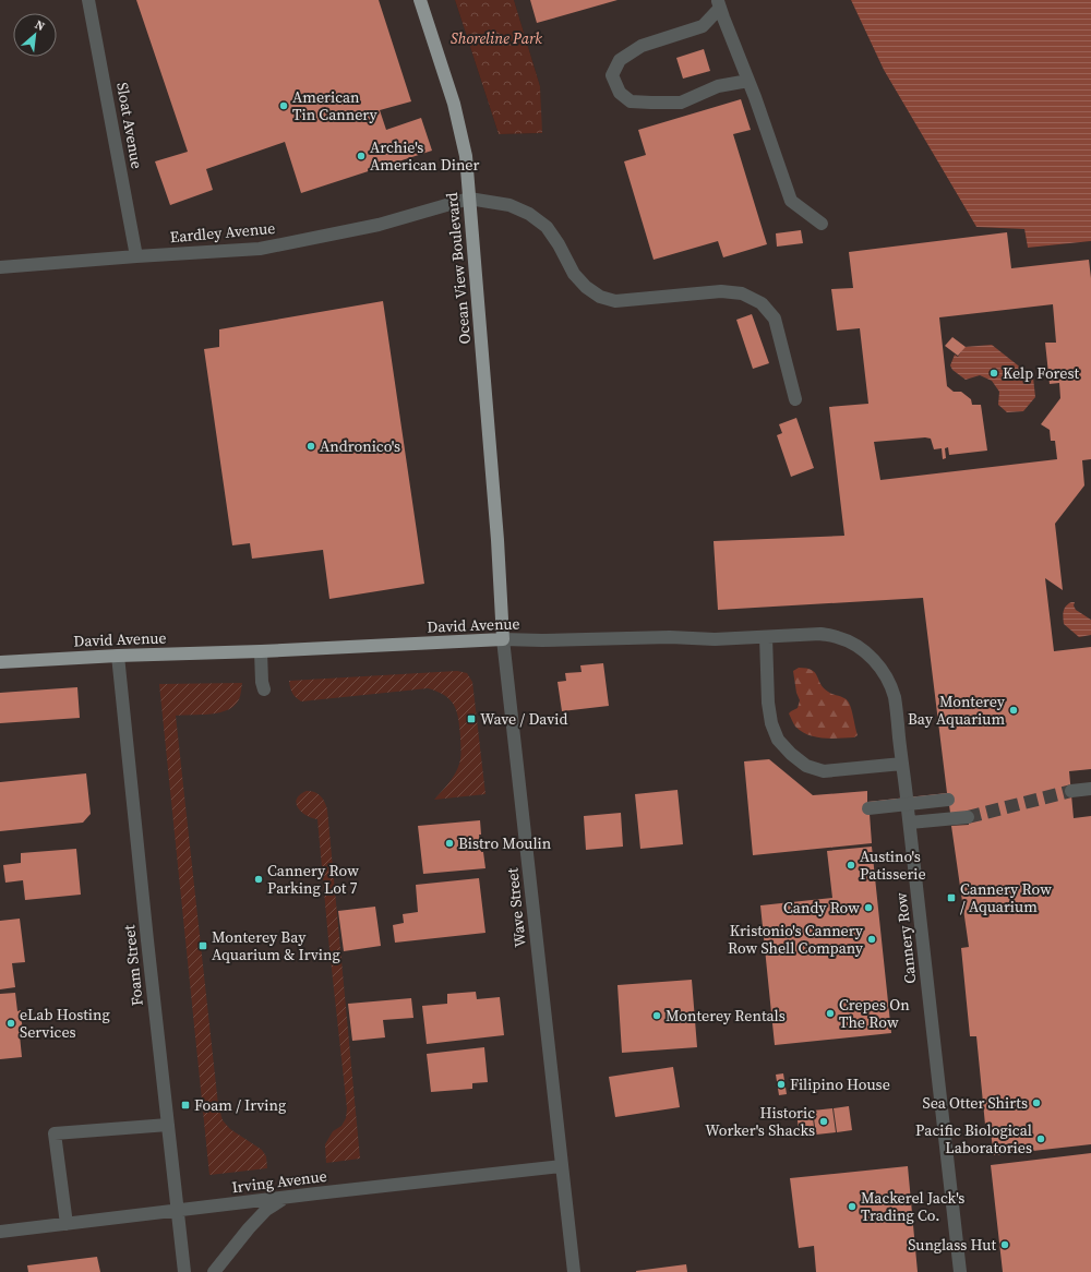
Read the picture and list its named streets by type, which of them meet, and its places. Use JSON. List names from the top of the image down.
{
  "streets": {
    "main road": ["Ocean View Boulevard", "David Avenue", "Wave Street"],
    "street": [
      "Sloat Avenue",
      "Eardley Avenue",
      "Cannery Row",
      "Foam Street",
      "Irving Avenue"
    ]
  },
  "crossings": [
    ["Sloat Avenue", "Eardley Avenue"],
    ["Eardley Avenue", "Ocean View Boulevard"],
    ["Ocean View Boulevard", "Wave Street"],
    ["David Avenue", "Wave Street"],
    ["David Avenue", "Cannery Row"],
    ["David Avenue", "Foam Street"],
    ["Wave Street", "Irving Avenue"],
    ["Foam Street", "Irving Avenue"]
  ],
  "parks": ["Shoreline Park"],
  "places": {
    "other": [
      "American Tin Cannery",
      "Archie's American Diner",
      "Kelp Forest",
      "Andronico's",
      "Monterey Bay Aquarium",
      "Bistro Moulin",
      "Austino's Patisserie",
      "Cannery Row Parking Lot 7",
      "Candy Row",
      "Kristonio's Cannery Row Shell Company",
      "Crepes On The Row",
      "Monterey Rentals",
      "eLab Hosting Services",
      "Filipino House",
      "Sea Otter Shirts",
      "Historic Worker's Shacks",
      "Pacific Biological Laboratories",
      "Mackerel Jack's Trading Co.",
      "Sunglass Hut"
    ],
    "transit": [
      "Wave / David",
      "Cannery Row / Aquarium",
      "Monterey Bay Aquarium & Irving",
      "Foam / Irving"
    ]
  },
  "north": "top right"
}
